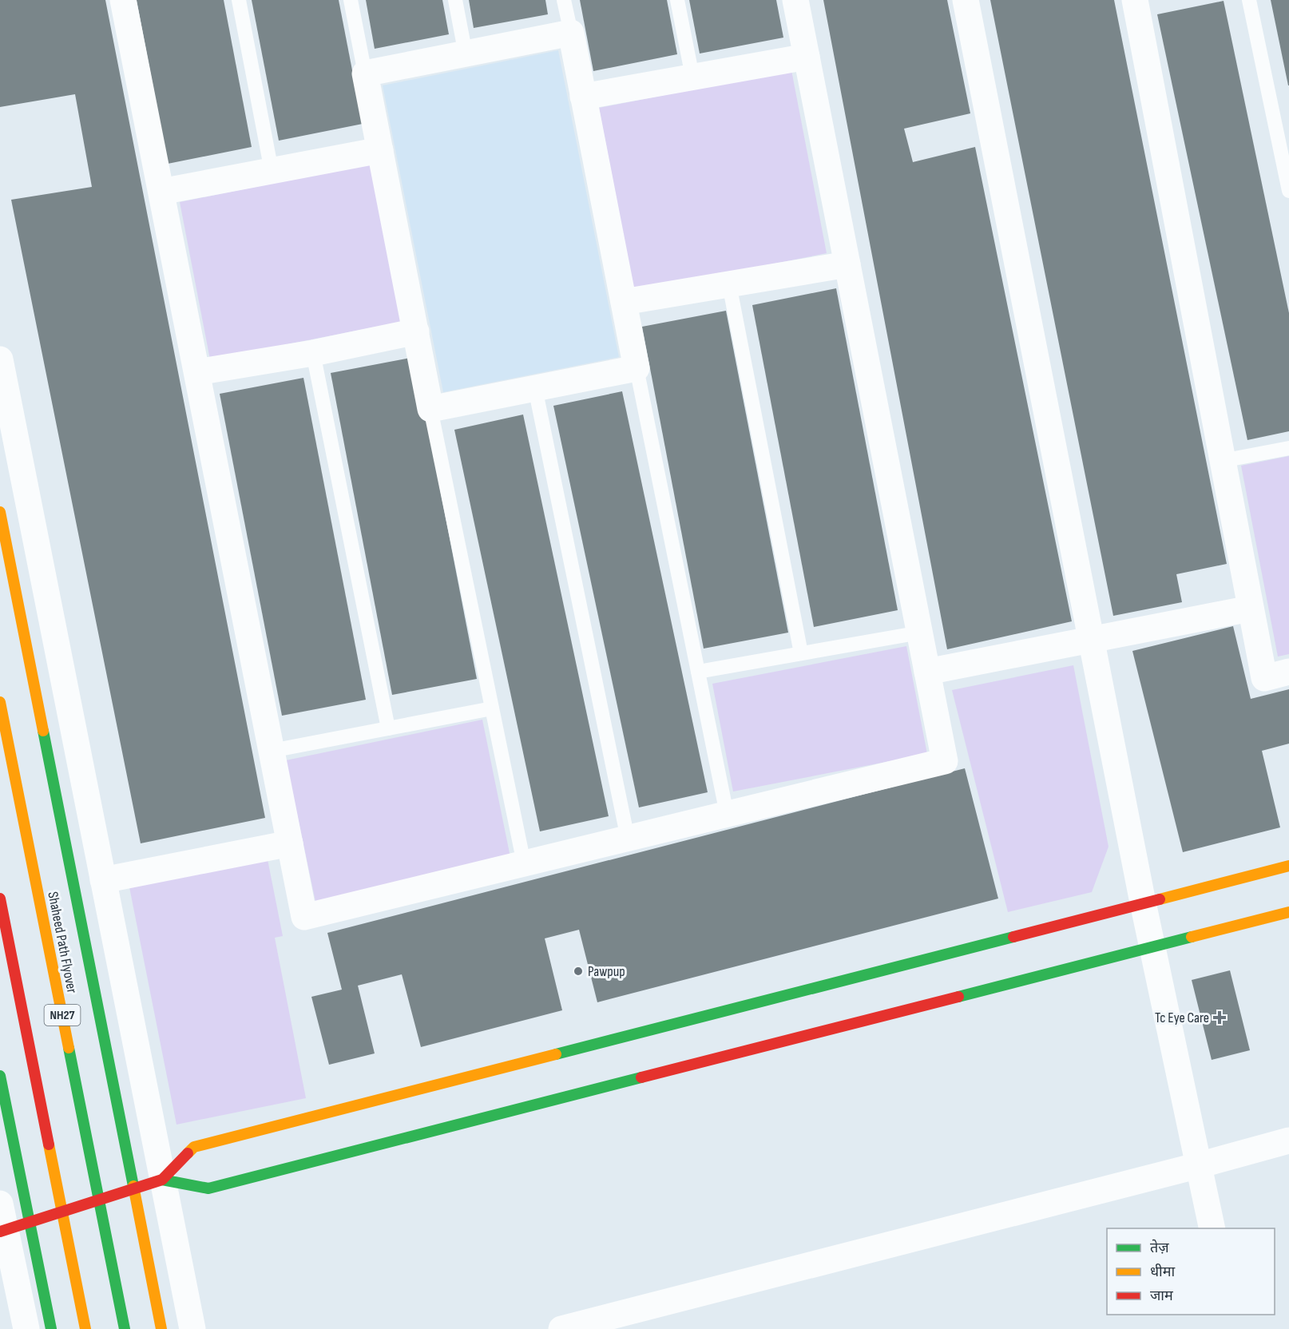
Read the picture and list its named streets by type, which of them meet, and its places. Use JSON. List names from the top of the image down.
{
  "streets": {
    "main road": ["Shaheed Path Flyover", "NH27"]
  },
  "places": {
    "other": ["Pawpup"],
    "health": ["Tc Eye Care"]
  },
  "legend": ["तेज़", "धीमा", "जाम"]
}
